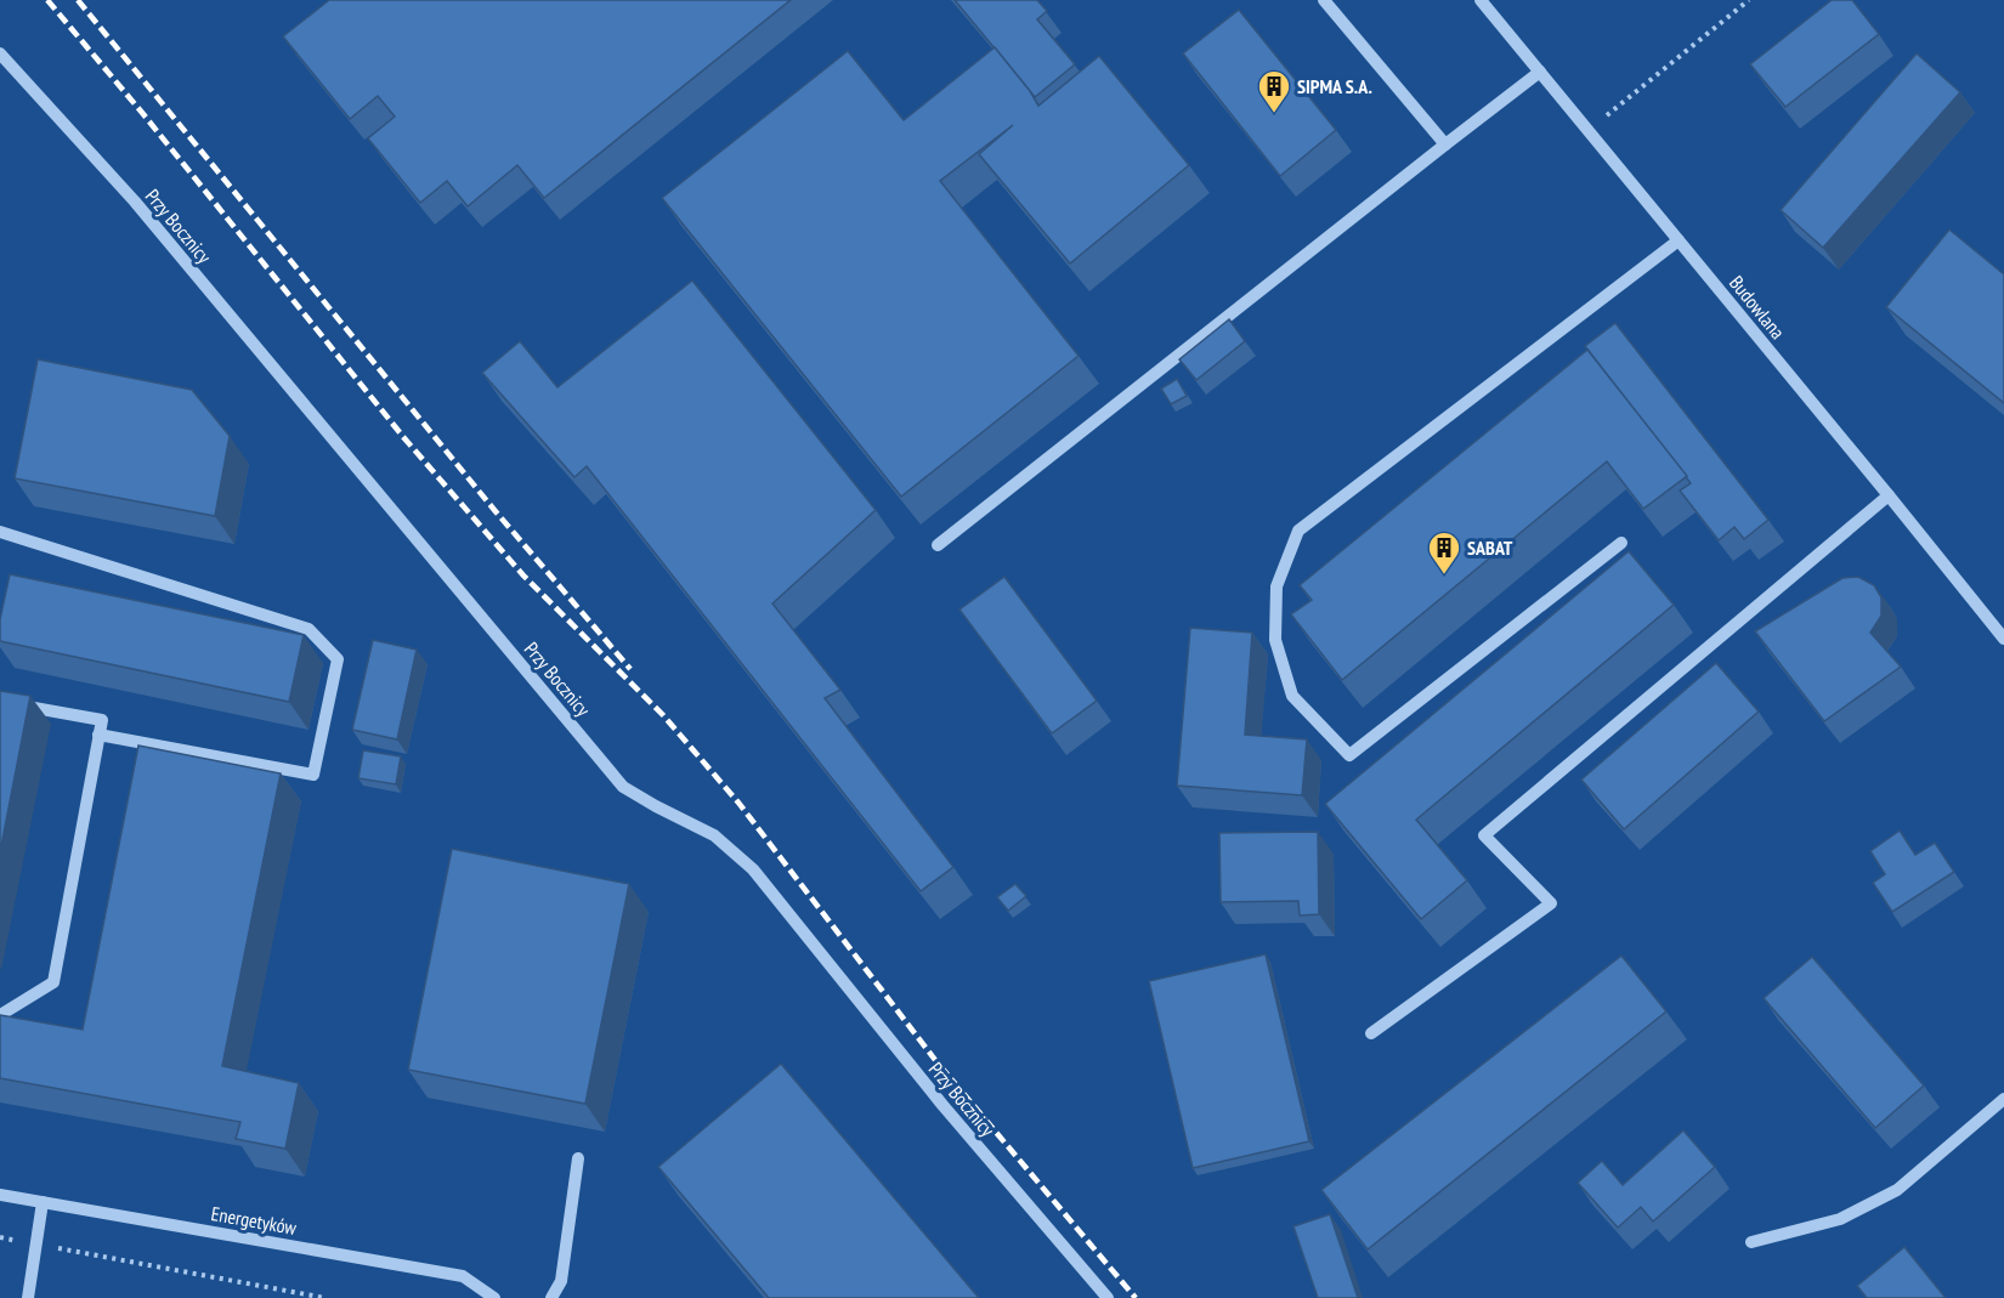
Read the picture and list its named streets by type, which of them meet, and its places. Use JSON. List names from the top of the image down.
{
  "streets": {
    "street": ["Przy Bocznicy", "Budowlana", "Energetyków"]
  },
  "places": {
    "building": ["SIPMA S.A.", "SABAT"]
  }
}
